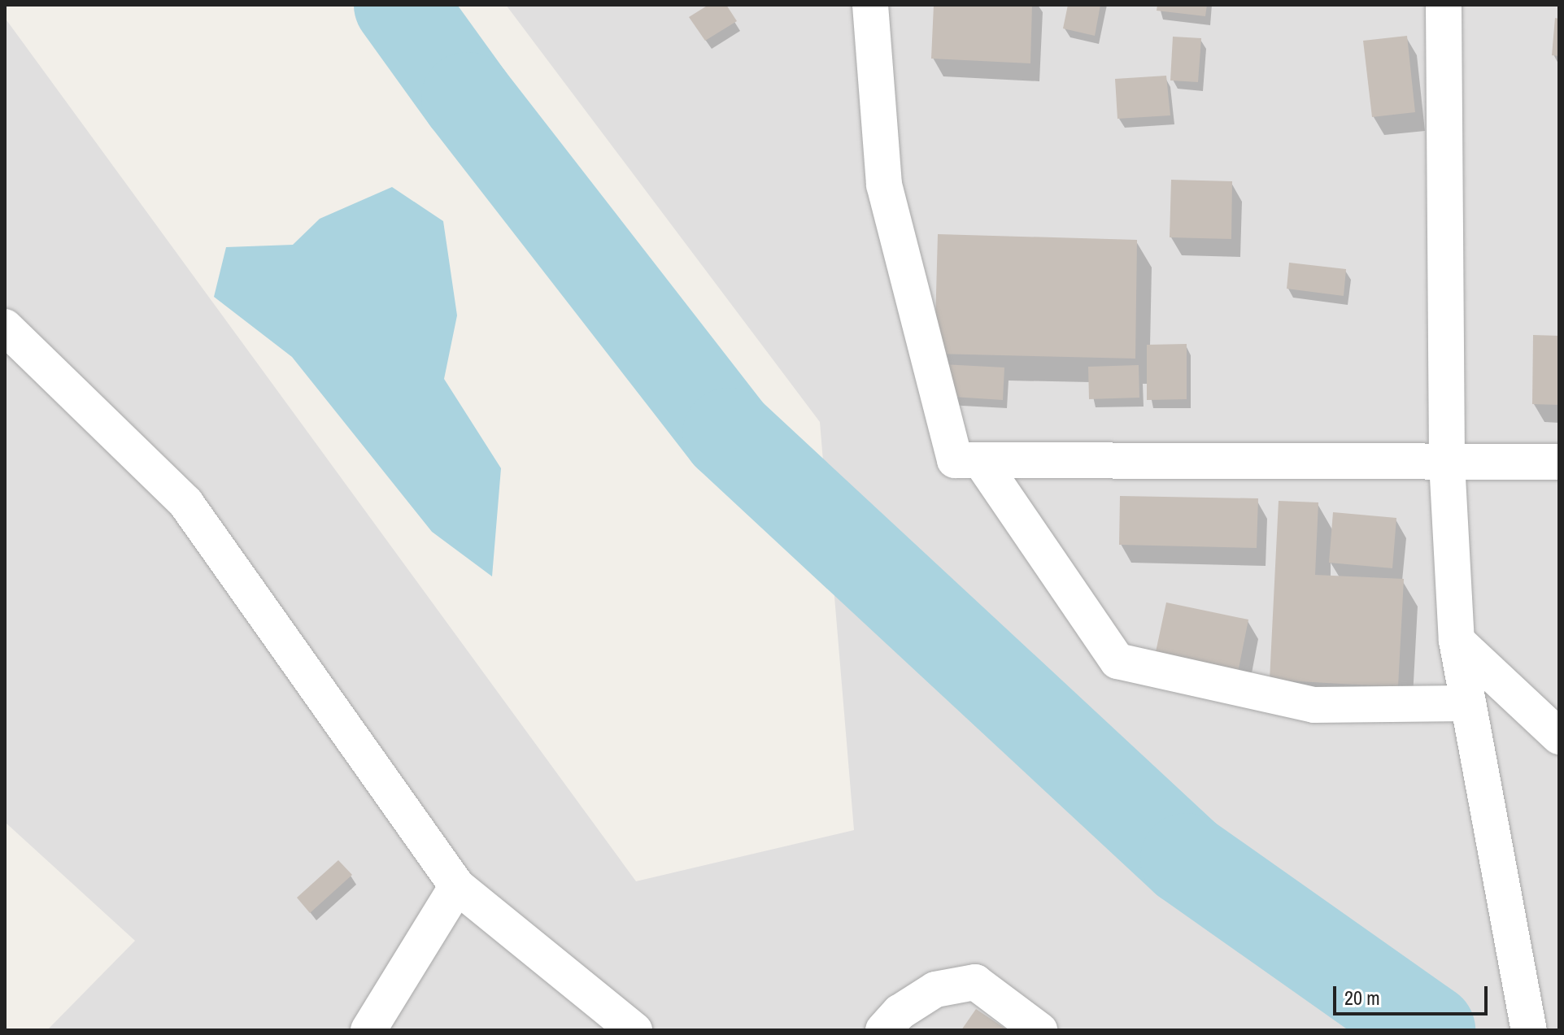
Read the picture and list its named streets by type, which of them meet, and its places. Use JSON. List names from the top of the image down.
{
  "scale_bar": "20 m"
}
